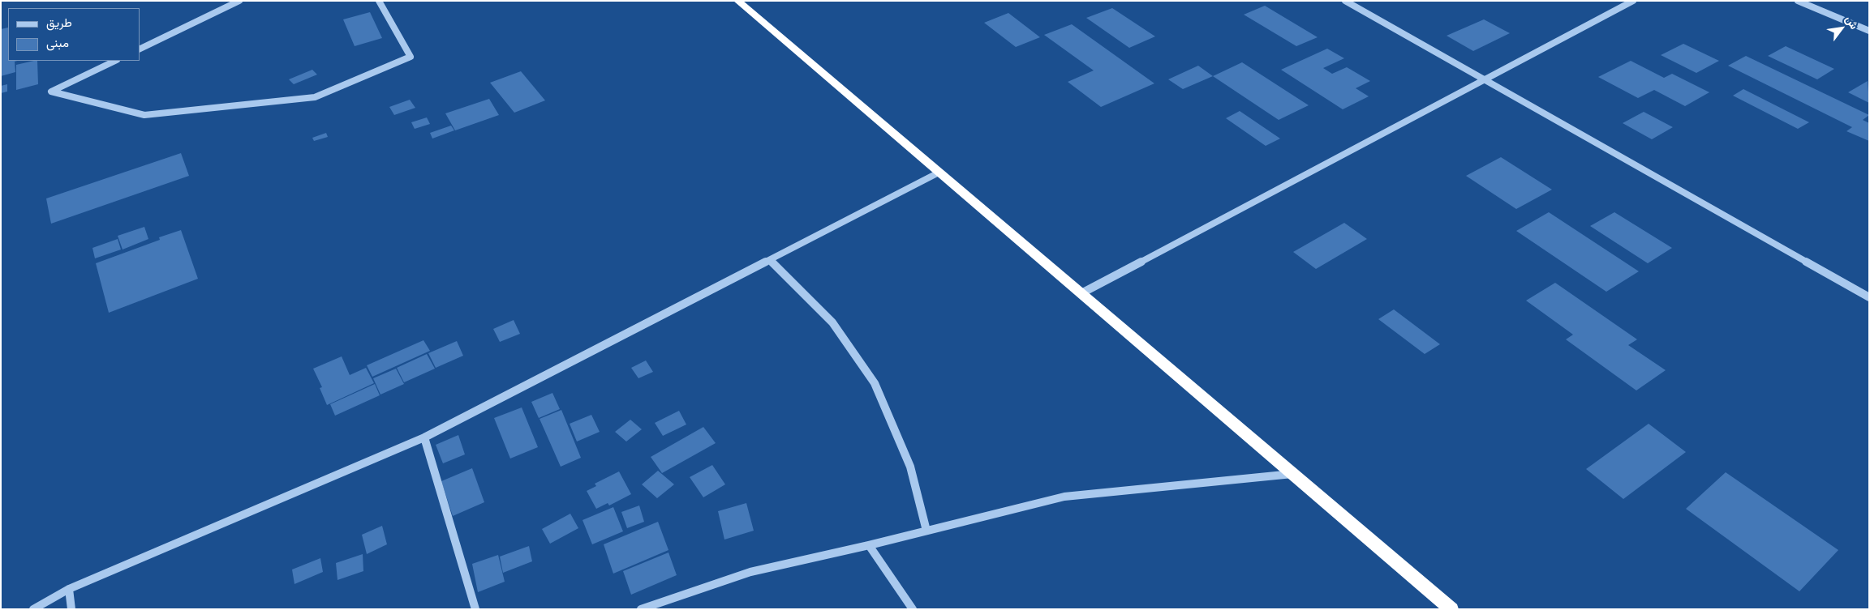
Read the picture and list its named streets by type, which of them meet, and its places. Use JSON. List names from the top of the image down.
{
  "legend": ["طريق", "مبنى"],
  "north": "top right"
}
